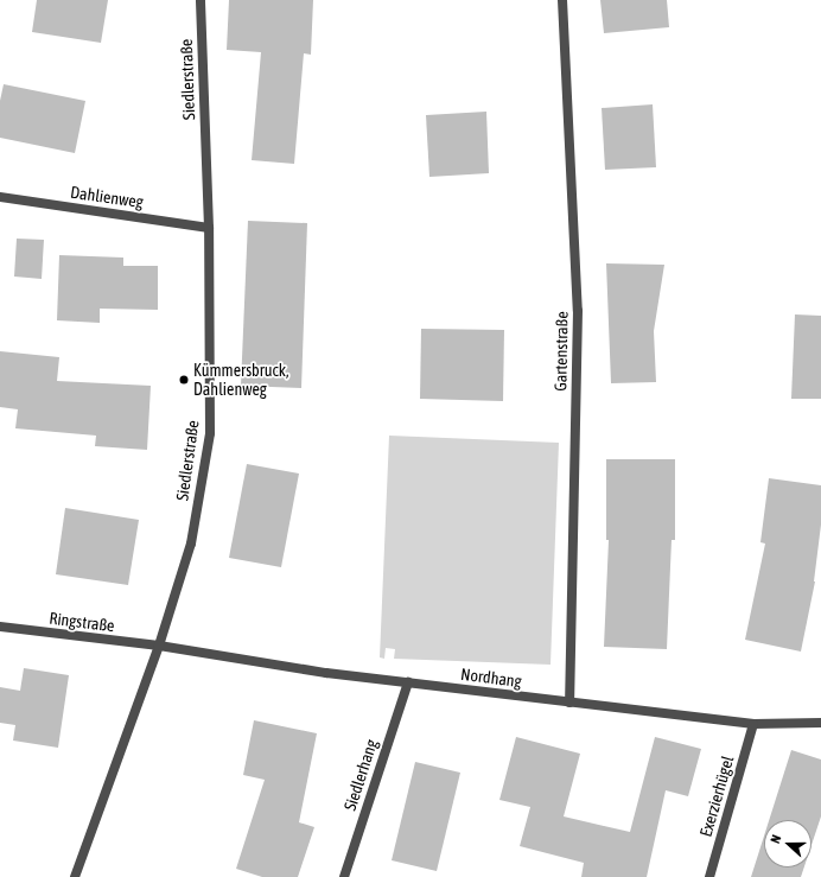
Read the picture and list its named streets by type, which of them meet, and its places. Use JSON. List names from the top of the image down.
{
  "streets": {
    "street": [
      "Siedlerstraße",
      "Dahlienweg",
      "Gartenstraße",
      "Ringstraße",
      "Nordhang",
      "Siedlerhang",
      "Exerzierhügel"
    ]
  },
  "crossings": [
    ["Siedlerstraße", "Dahlienweg"],
    ["Siedlerstraße", "Ringstraße"],
    ["Siedlerstraße", "Nordhang"],
    ["Gartenstraße", "Nordhang"],
    ["Ringstraße", "Nordhang"],
    ["Nordhang", "Siedlerhang"],
    ["Nordhang", "Exerzierhügel"]
  ],
  "places": ["Kümmersbruck, Dahlienweg"],
  "north": "left"
}
